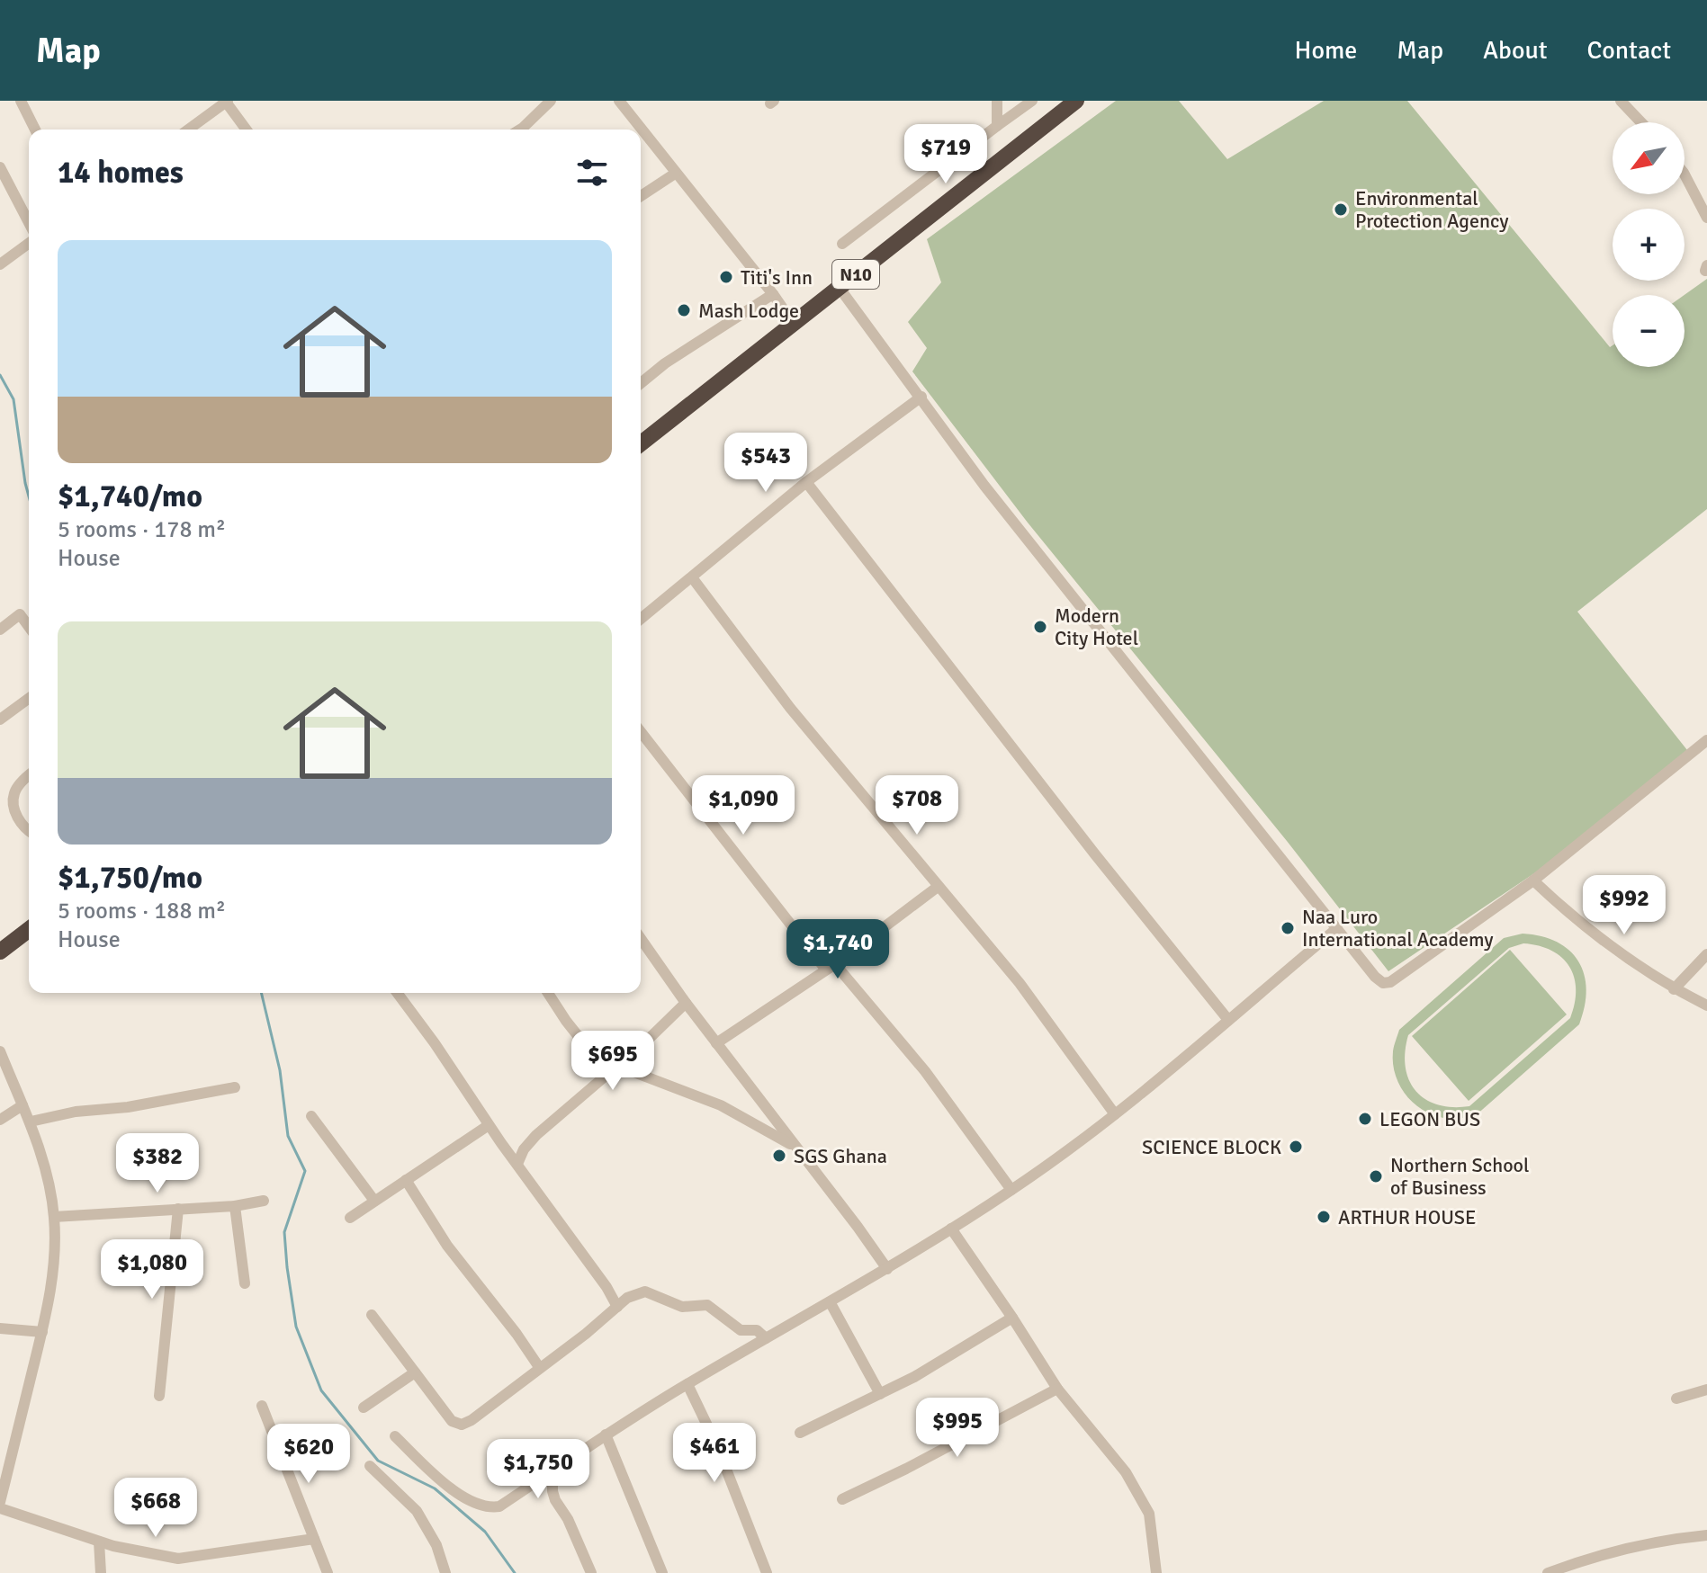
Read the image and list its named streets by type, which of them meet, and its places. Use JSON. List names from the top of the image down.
{
  "streets": {
    "highway": ["N10"]
  },
  "places": [
    "Environmental Protection Agency",
    "Titi's Inn",
    "Mash Lodge",
    "Modern City Hotel",
    "Naa Luro International Academy",
    "LEGON BUS",
    "SCIENCE BLOCK",
    "SGS Ghana",
    "Northern School of Business",
    "ARTHUR HOUSE"
  ],
  "north": "bottom left",
  "page": {
    "header": "Map",
    "nav": [
      "Home",
      "Map",
      "About",
      "Contact"
    ],
    "map_buttons": ["+", "−"],
    "price": [
      "$719",
      "$543",
      "$1,090",
      "$708",
      "$992",
      "$1,740",
      "$695",
      "$382",
      "$1,080",
      "$995",
      "$461",
      "$620",
      "$1,750",
      "$668"
    ],
    "heading": "14 homes",
    "list": [
      {
        "name": "$1,740/mo",
        "note": "5 rooms · 178 m² · House"
      },
      {
        "name": "$1,750/mo",
        "note": "5 rooms · 188 m² · House"
      }
    ]
  }
}
